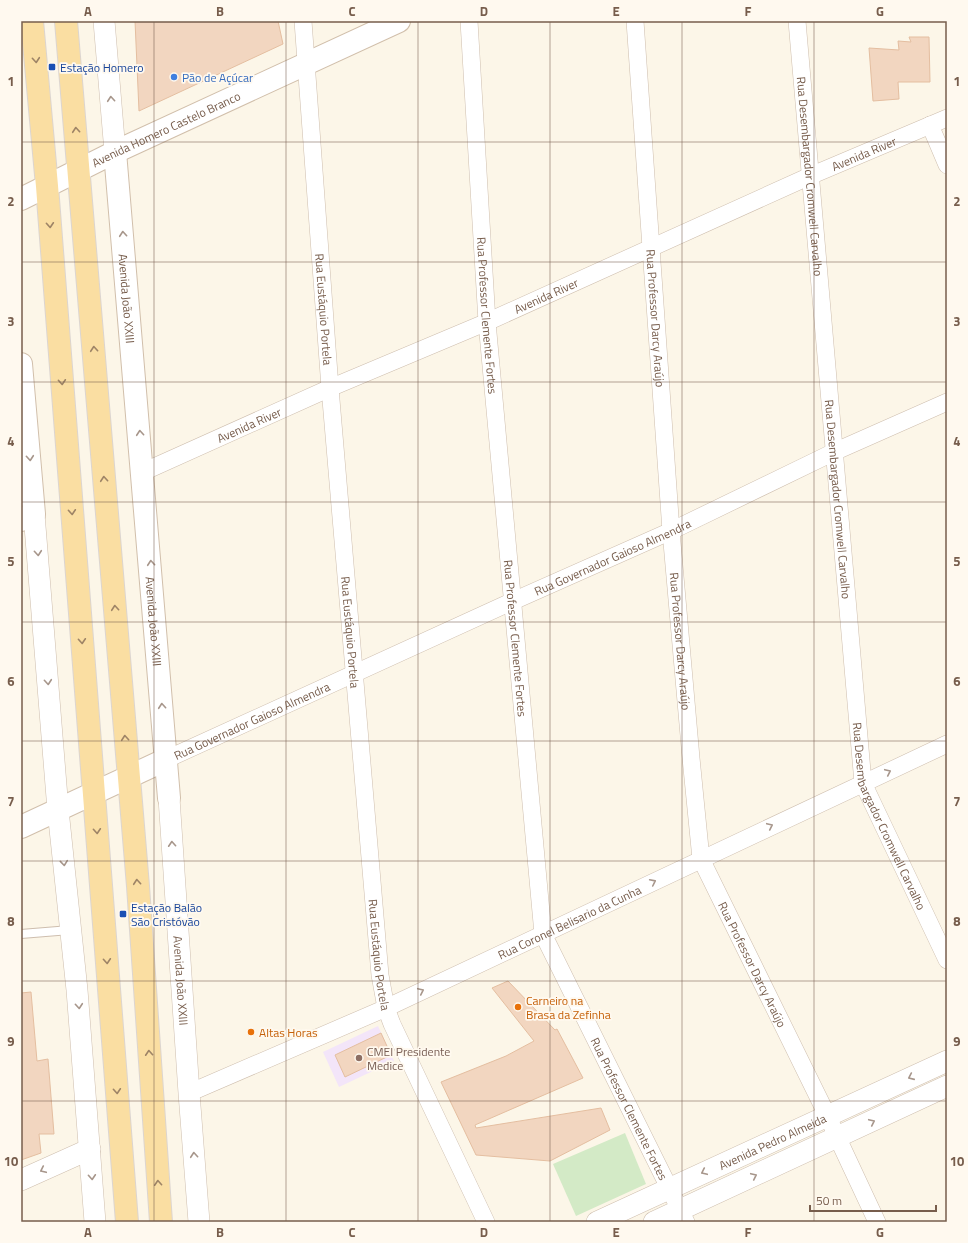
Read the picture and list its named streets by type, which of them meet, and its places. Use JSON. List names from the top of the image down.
{
  "streets": {
    "main road": ["Avenida Homero Castelo Branco", "Avenida João XXIII"],
    "street": [
      "Avenida River",
      "Rua Desembargador Cromwell Carvalho",
      "Rua Eustáquio Portela",
      "Rua Professor Clemente Fortes",
      "Rua Professor Darcy Araújo",
      "Rua Governador Gaioso Almendra",
      "Rua Coronel Belisario da Cunha",
      "Avenida Pedro Almeida"
    ]
  },
  "crossings": [
    ["Avenida Homero Castelo Branco", "Avenida João XXIII"],
    ["Avenida Homero Castelo Branco", "Rua Eustáquio Portela"],
    ["Avenida River", "Rua Desembargador Cromwell Carvalho"],
    ["Avenida River", "Avenida João XXIII"],
    ["Avenida River", "Rua Eustáquio Portela"],
    ["Avenida River", "Rua Professor Clemente Fortes"],
    ["Avenida River", "Rua Professor Darcy Araújo"],
    ["Rua Desembargador Cromwell Carvalho", "Rua Governador Gaioso Almendra"],
    ["Rua Desembargador Cromwell Carvalho", "Rua Coronel Belisario da Cunha"],
    ["Avenida João XXIII", "Rua Governador Gaioso Almendra"],
    ["Avenida João XXIII", "Rua Coronel Belisario da Cunha"],
    ["Rua Eustáquio Portela", "Rua Governador Gaioso Almendra"],
    ["Rua Eustáquio Portela", "Rua Coronel Belisario da Cunha"],
    ["Rua Professor Clemente Fortes", "Rua Governador Gaioso Almendra"],
    ["Rua Professor Clemente Fortes", "Rua Coronel Belisario da Cunha"],
    ["Rua Professor Clemente Fortes", "Avenida Pedro Almeida"],
    ["Rua Professor Darcy Araújo", "Rua Governador Gaioso Almendra"],
    ["Rua Professor Darcy Araújo", "Rua Coronel Belisario da Cunha"],
    ["Rua Professor Darcy Araújo", "Avenida Pedro Almeida"]
  ],
  "one_way": ["Rua Coronel Belisario da Cunha"],
  "places": {
    "transit": ["Estação Homero", "Estação Balão São Cristóvão"],
    "other": [
      "Pão de Açúcar",
      "Carneiro na Brasa da Zefinha",
      "Altas Horas",
      "CMEI Presidente Medice"
    ]
  },
  "scale_bar": "50 m",
  "grid": {
    "columns": [
      "A",
      "B",
      "C",
      "D",
      "E",
      "F",
      "G"
    ],
    "rows": [
      "1",
      "2",
      "3",
      "4",
      "5",
      "6",
      "7",
      "8",
      "9",
      "10"
    ]
  }
}
